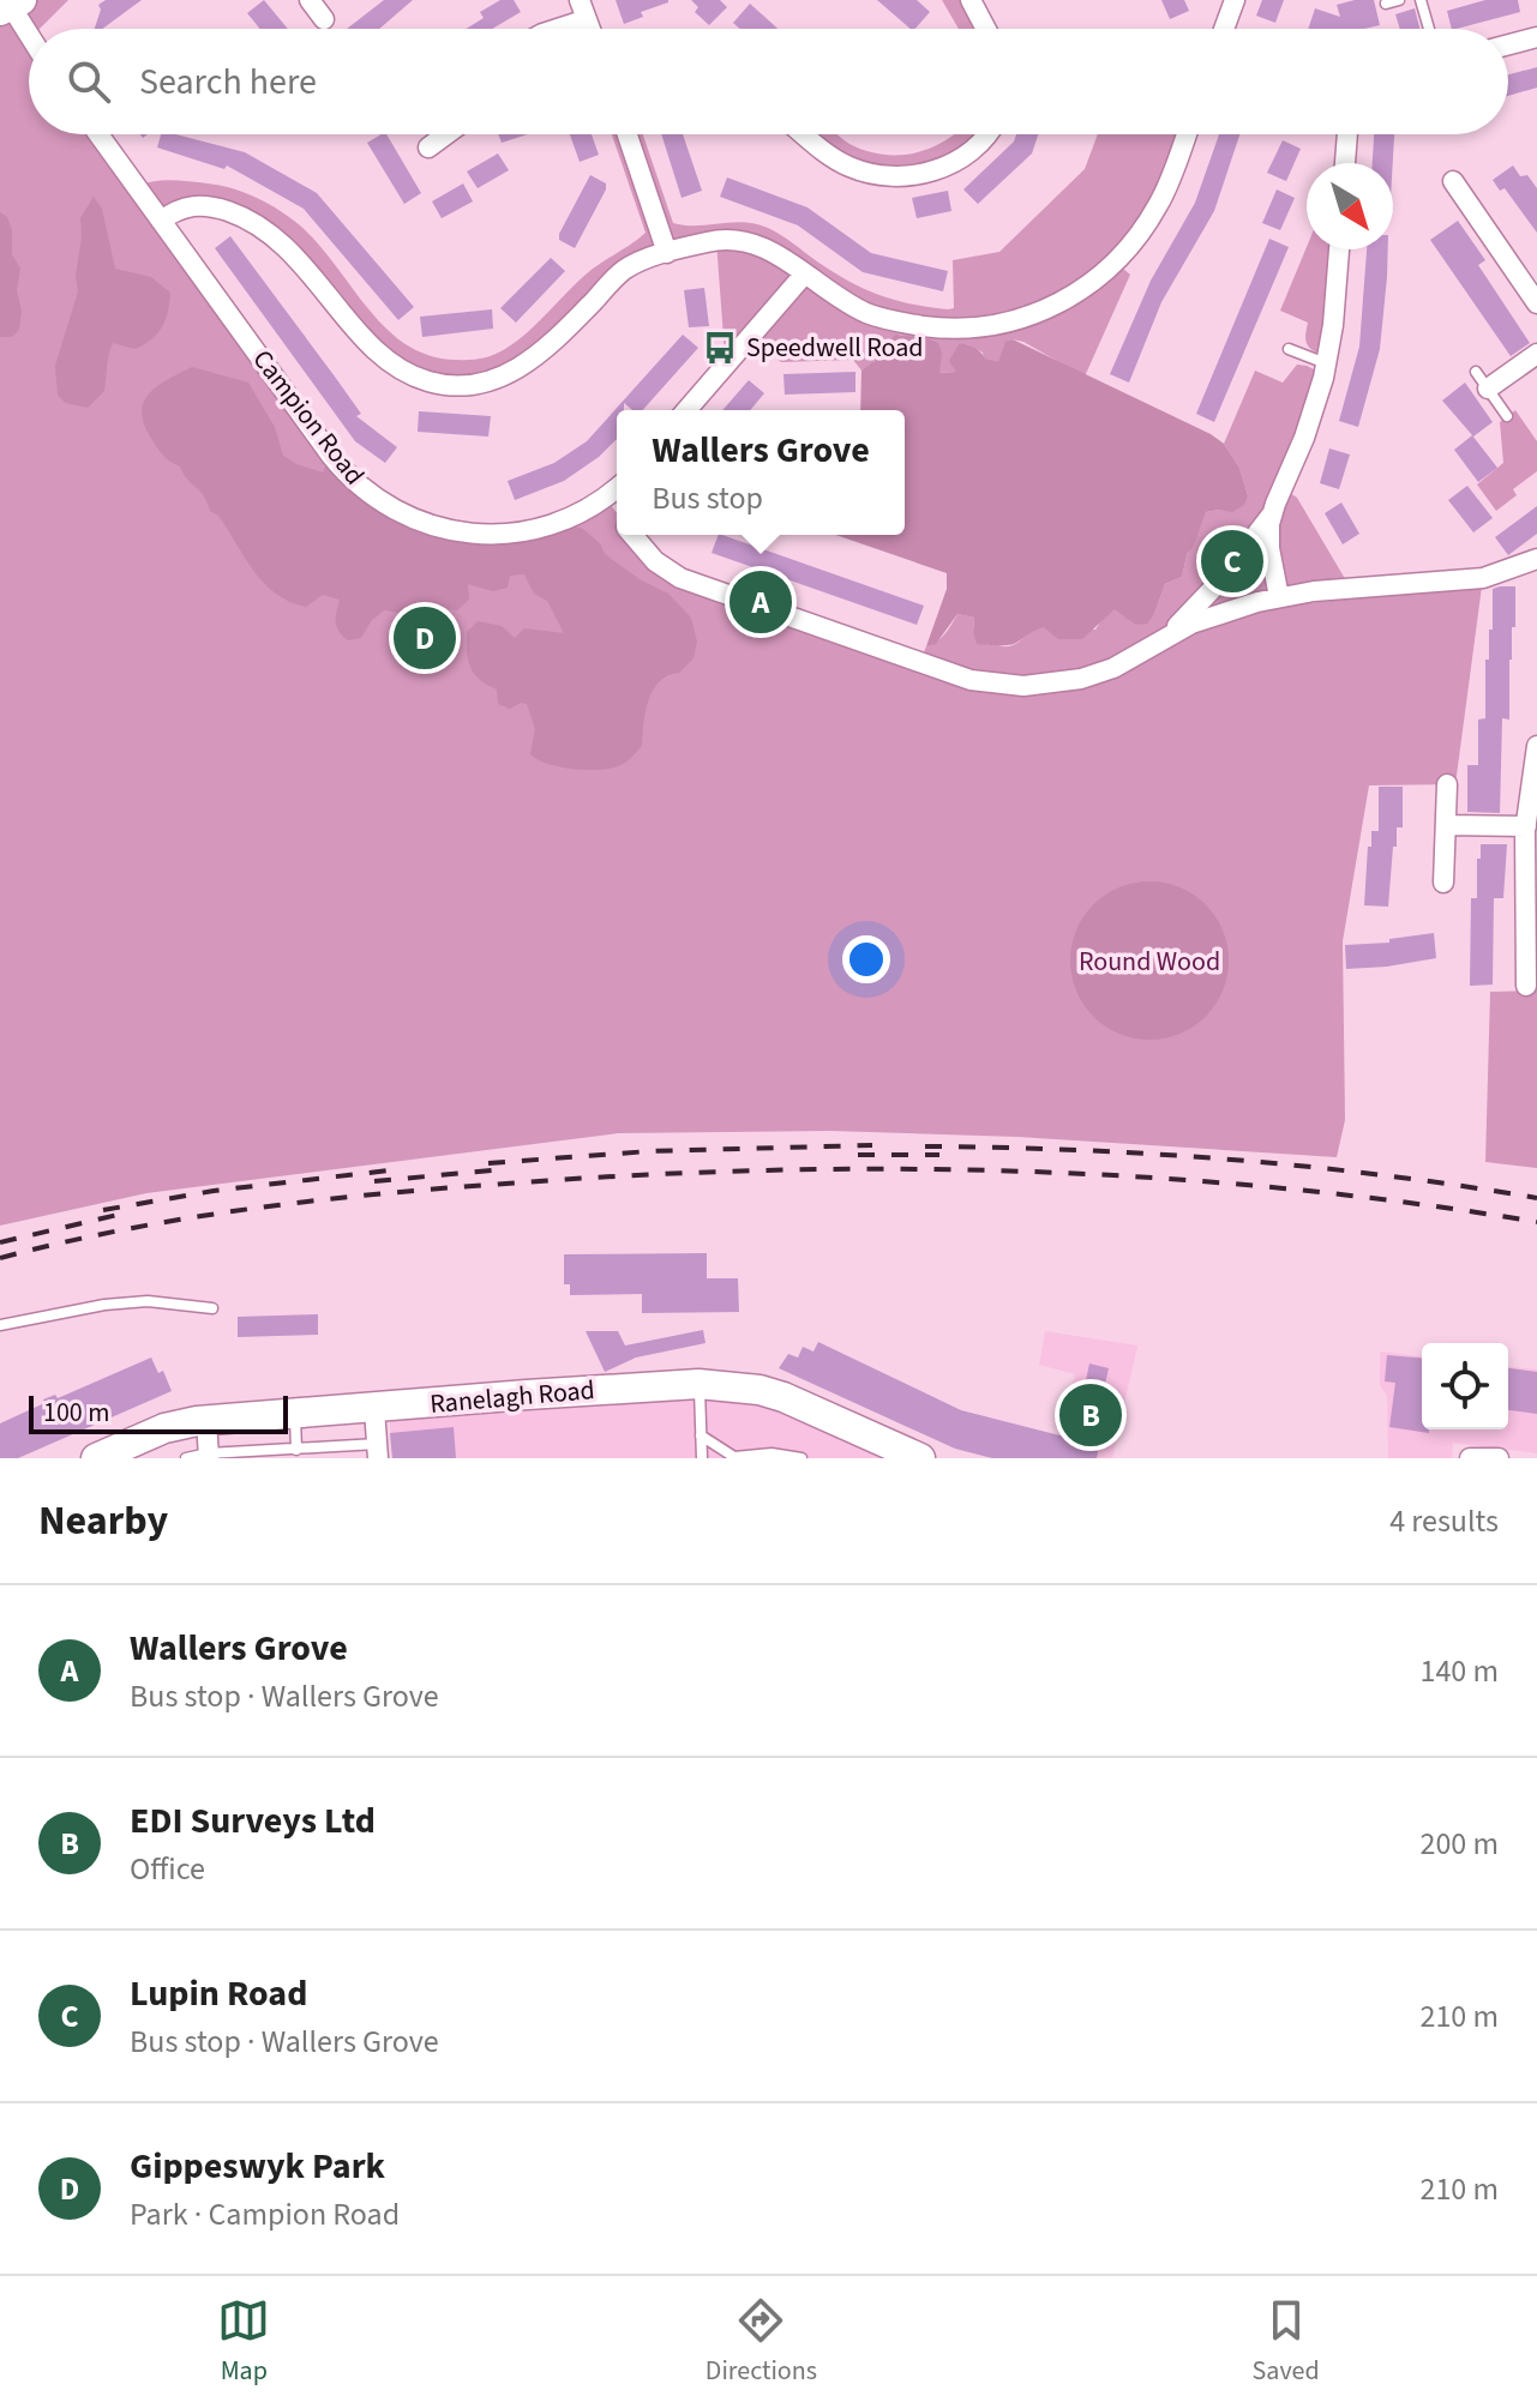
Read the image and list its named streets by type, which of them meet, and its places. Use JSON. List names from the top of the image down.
{
  "streets": {
    "main road": ["Ranelagh Road"],
    "street": ["Campion Road"]
  },
  "parks": ["Round Wood"],
  "places": {
    "bus stop": ["Speedwell Road"]
  },
  "scale_bar": "100 m",
  "north": "bottom right",
  "page": {
    "search": "Search here",
    "popup": ["Wallers Grove", "Bus stop"],
    "pins": [
      "C",
      "A",
      "D",
      "B"
    ],
    "scale": "100 m",
    "heading": ["Nearby", "4 results"],
    "list": [
      {
        "mark": "A",
        "name": "Wallers Grove",
        "note": "Bus stop · Wallers Grove",
        "value": "140 m"
      },
      {
        "mark": "B",
        "name": "EDI Surveys Ltd",
        "note": "Office",
        "value": "200 m"
      },
      {
        "mark": "C",
        "name": "Lupin Road",
        "note": "Bus stop · Wallers Grove",
        "value": "210 m"
      },
      {
        "mark": "D",
        "name": "Gippeswyk Park",
        "note": "Park · Campion Road",
        "value": "210 m"
      }
    ],
    "nav": ["Map", "Directions", "Saved"]
  }
}
